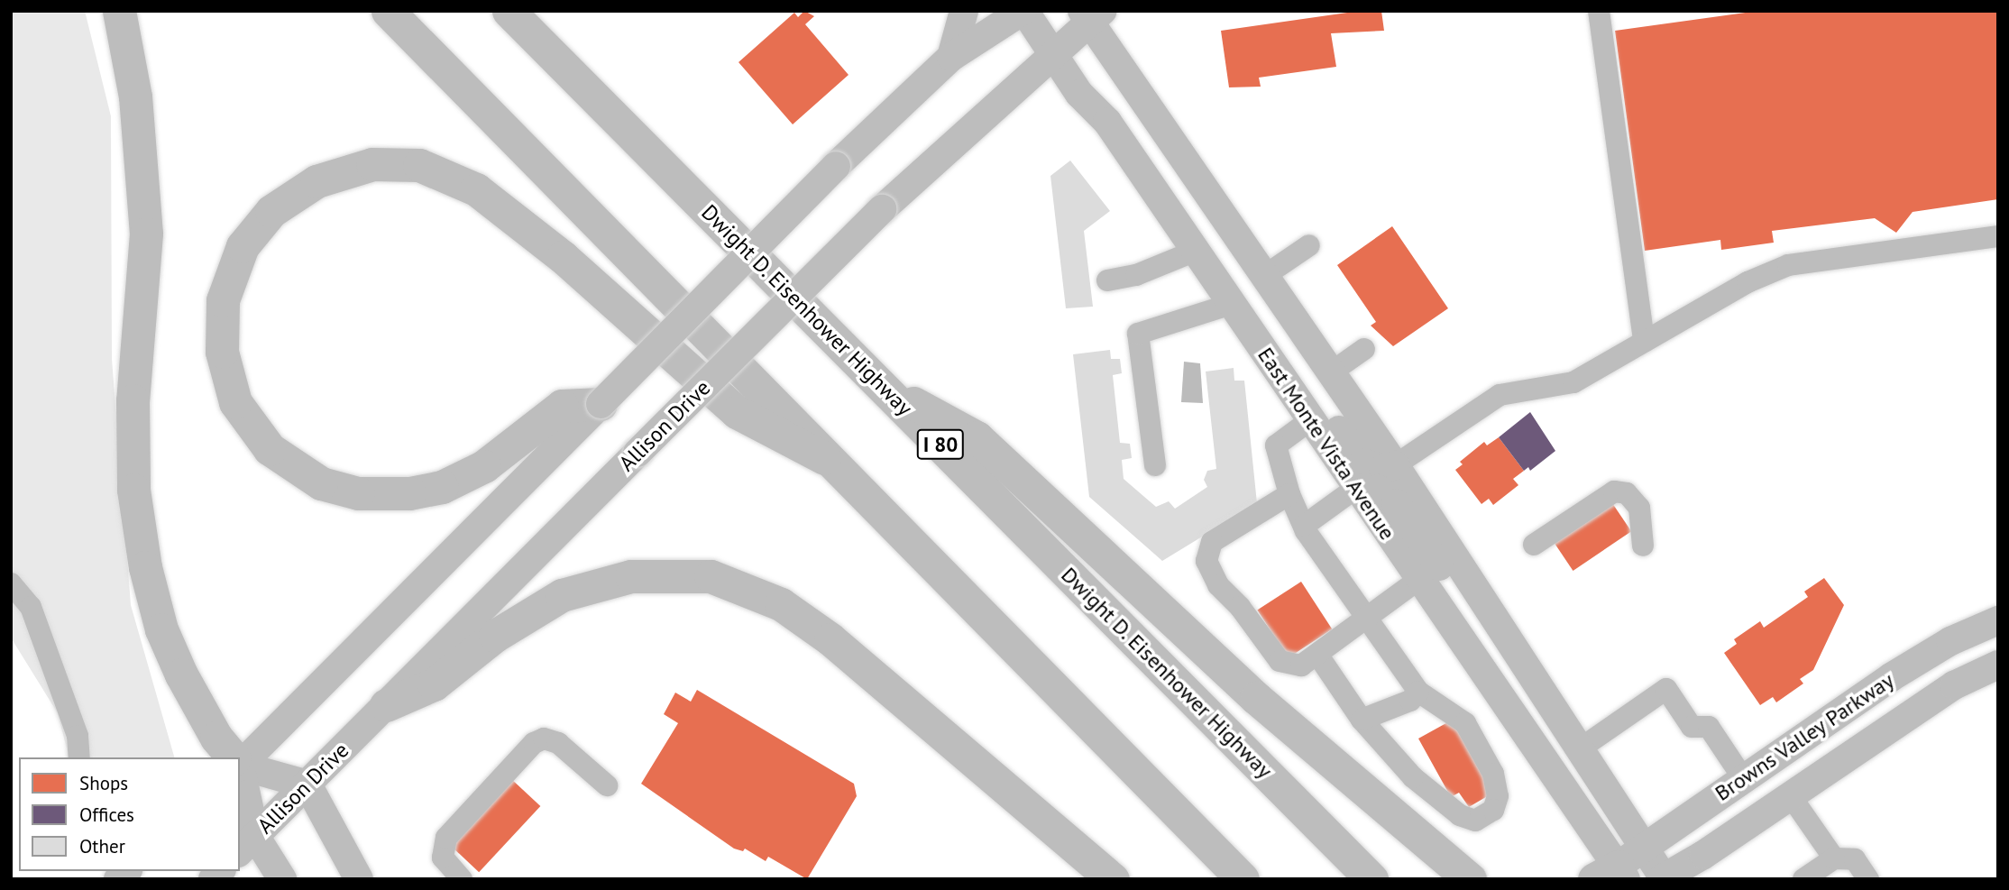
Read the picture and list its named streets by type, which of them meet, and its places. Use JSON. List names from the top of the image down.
{
  "streets": {
    "highway": ["Dwight D. Eisenhower Highway", "I 80"],
    "main road": ["Allison Drive", "East Monte Vista Avenue", "Browns Valley Parkway"]
  },
  "crossings": [
    ["Allison Drive", "East Monte Vista Avenue"],
    ["East Monte Vista Avenue", "Browns Valley Parkway"]
  ],
  "legend": ["Shops", "Offices", "Other"]
}
